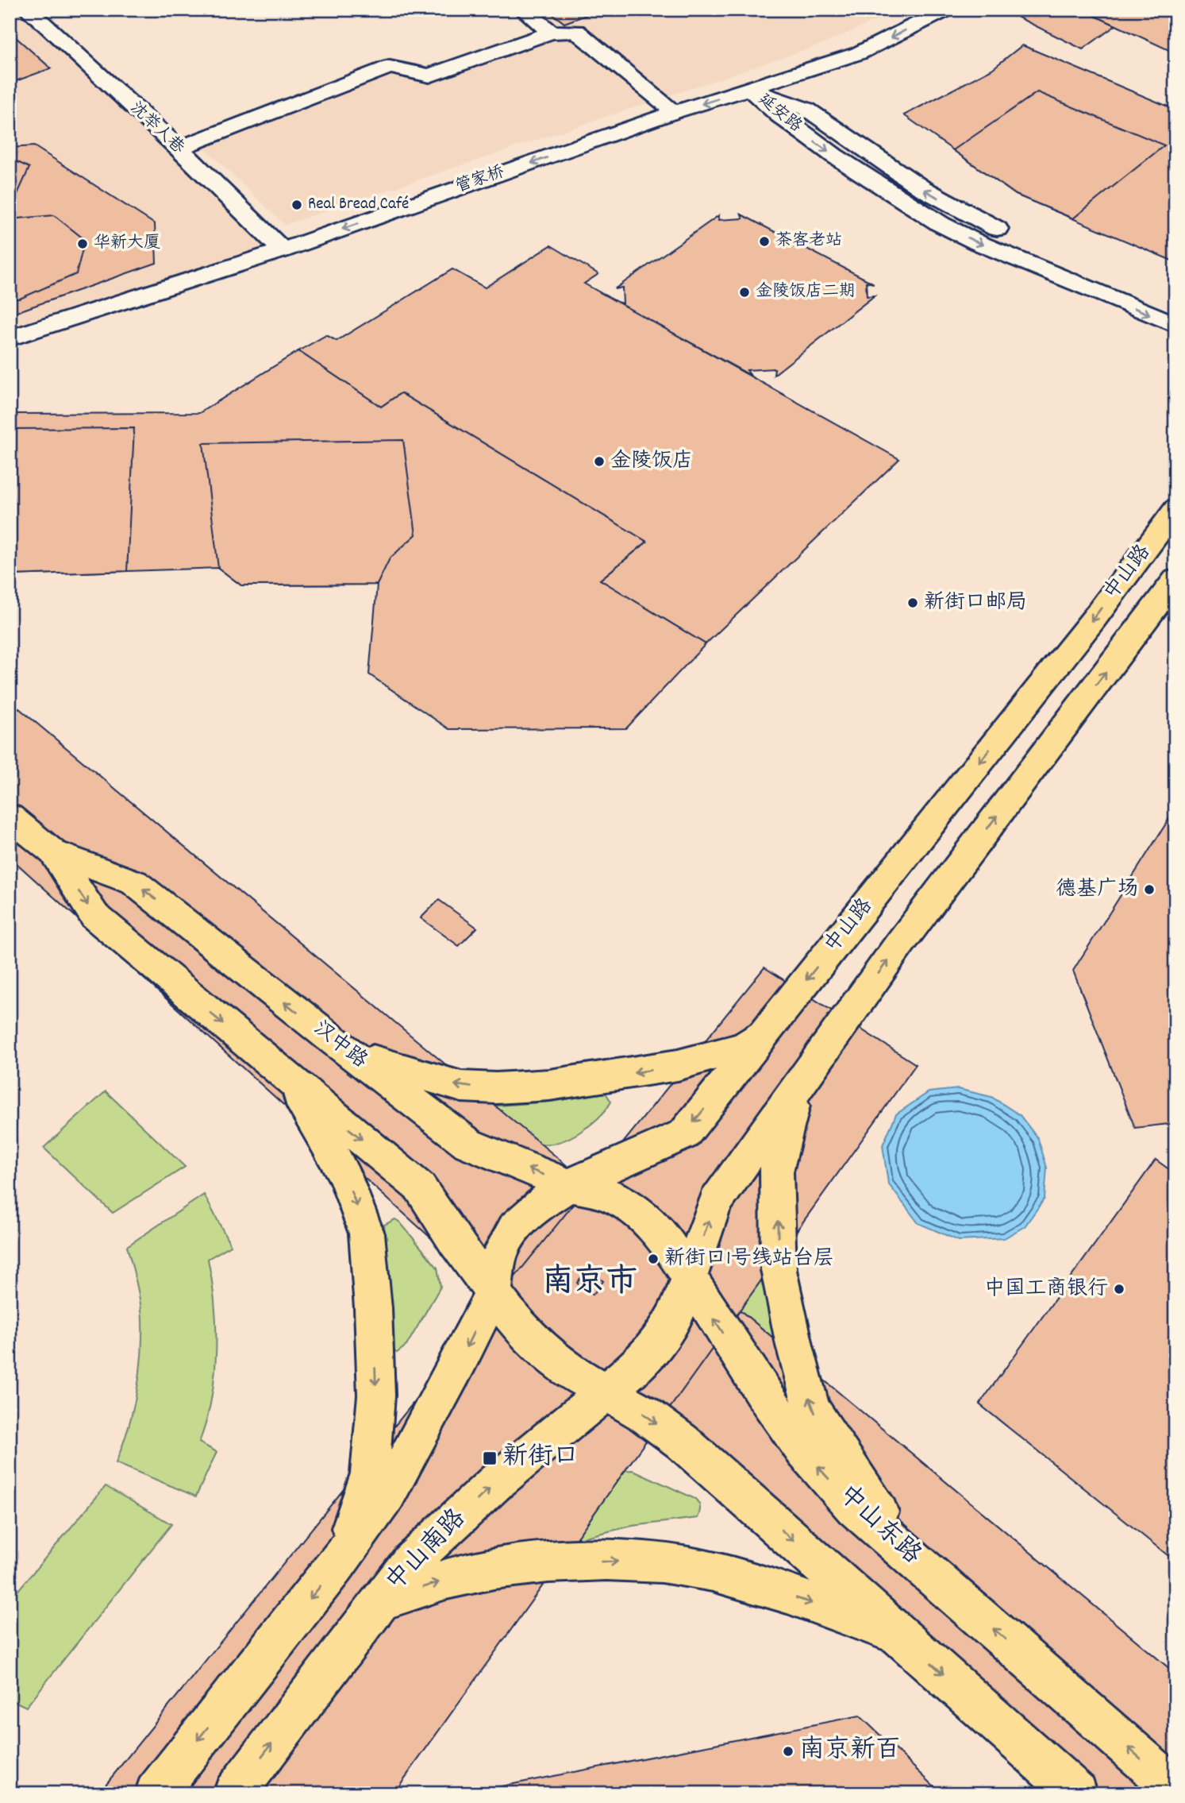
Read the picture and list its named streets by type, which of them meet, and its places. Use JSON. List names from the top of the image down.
{
  "streets": {
    "main road": [
      "中山路",
      "汉中路",
      "中山东路",
      "中山南路"
    ],
    "street": ["延安路", "沈举人巷", "管家桥"]
  },
  "crossings": [
    ["延安路", "管家桥"],
    ["沈举人巷", "管家桥"],
    ["中山路", "汉中路"],
    ["中山路", "中山东路"],
    ["中山路", "中山南路"],
    ["汉中路", "中山东路"],
    ["汉中路", "中山南路"],
    ["中山东路", "中山南路"]
  ],
  "districts": ["南京市"],
  "places": {
    "other": [
      "Real Bread Café",
      "茶客老站",
      "华新大厦",
      "金陵饭店二期",
      "金陵饭店",
      "新街口邮局",
      "德基广场",
      "新街口1号线站台层",
      "中国工商银行",
      "南京新百"
    ],
    "transit": ["新街口"]
  }
}
